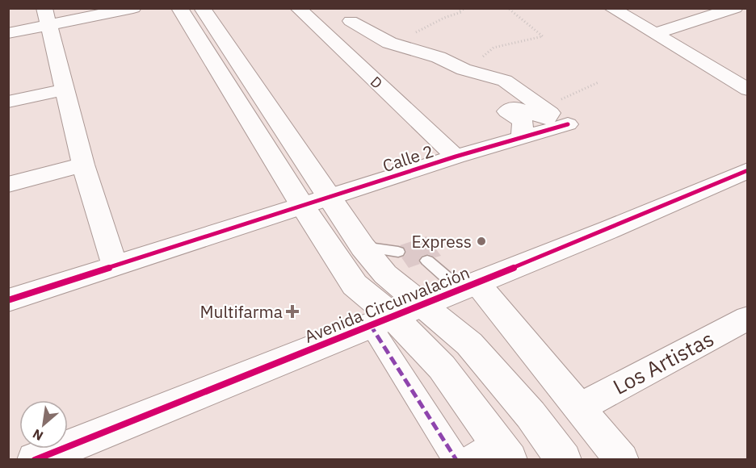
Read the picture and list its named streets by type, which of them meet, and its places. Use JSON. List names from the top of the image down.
{
  "streets": {
    "main road": ["Avenida Circunvalación"],
    "street": ["D", "Calle 2", "Los Artistas"]
  },
  "crossings": [
    ["D", "Calle 2"]
  ],
  "places": {
    "other": ["Express"],
    "health": ["Multifarma"]
  },
  "north": "bottom left"
}
